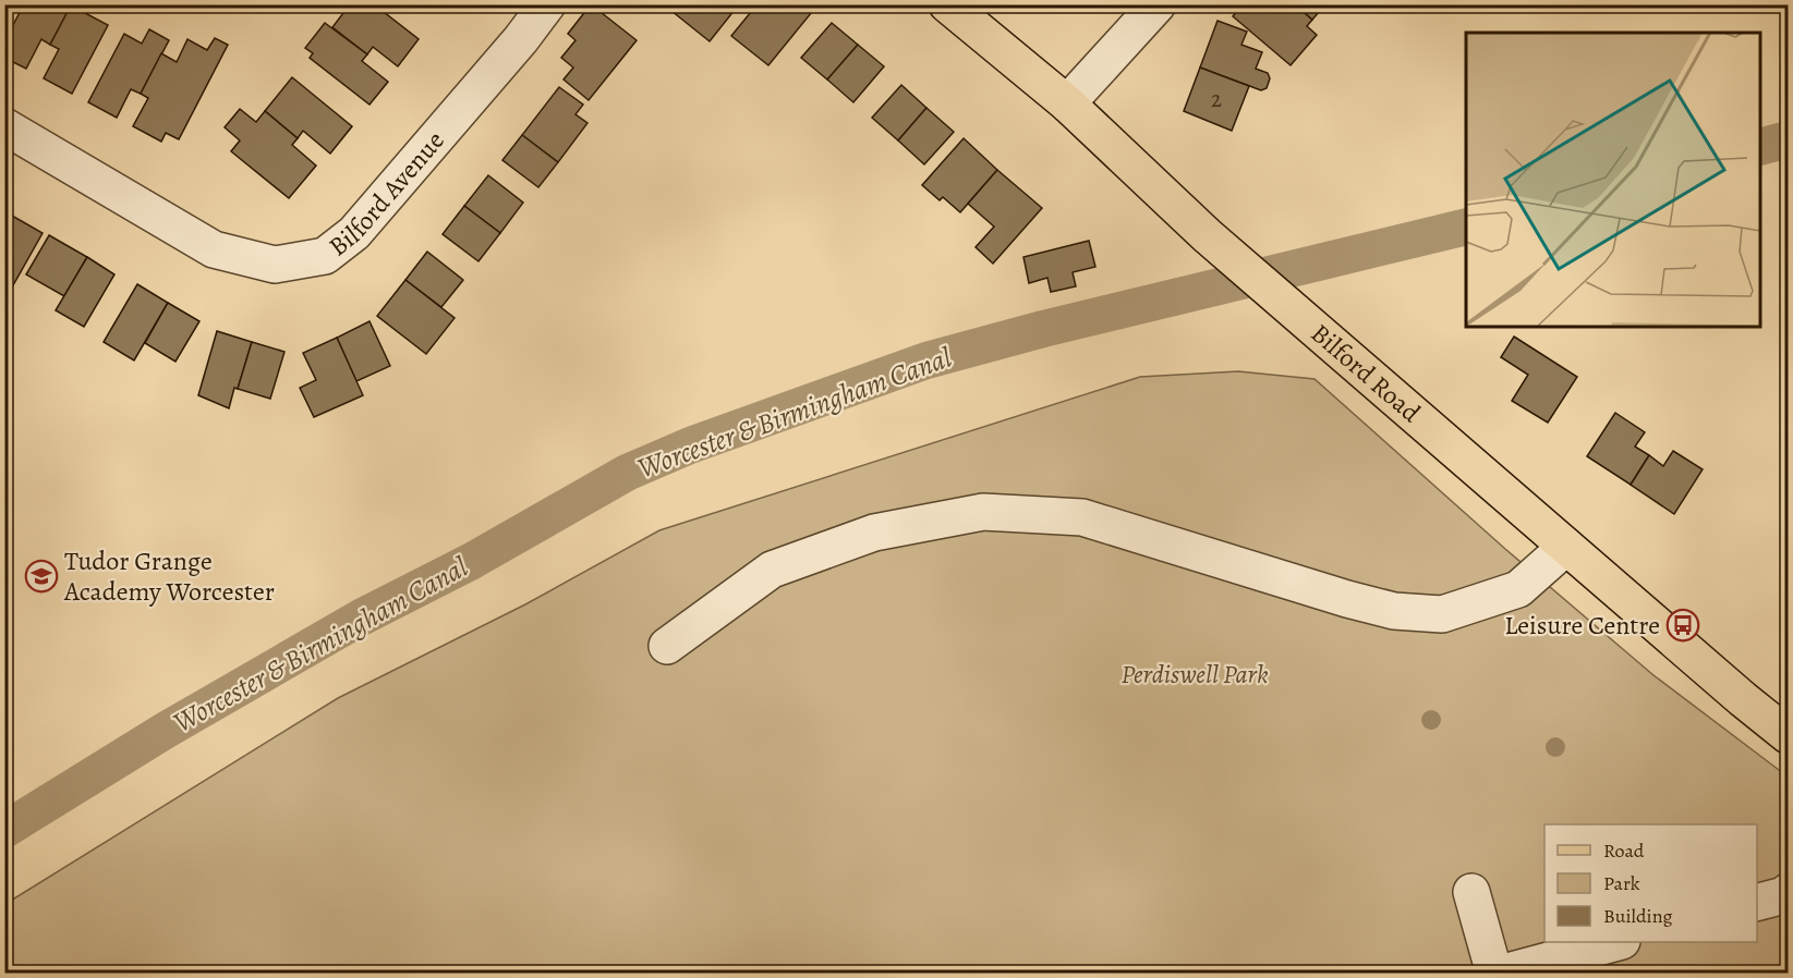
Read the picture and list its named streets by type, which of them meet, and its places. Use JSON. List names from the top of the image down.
{
  "streets": {
    "main road": ["Bilford Road"],
    "street": ["Bilford Avenue"]
  },
  "water": ["Worcester & Birmingham Canal"],
  "parks": ["Perdiswell Park"],
  "places": {
    "school or university": ["Tudor Grange Academy Worcester"],
    "bus stop": ["Leisure Centre"]
  },
  "house_numbers": ["2"],
  "legend": ["Road", "Park", "Building"]
}
